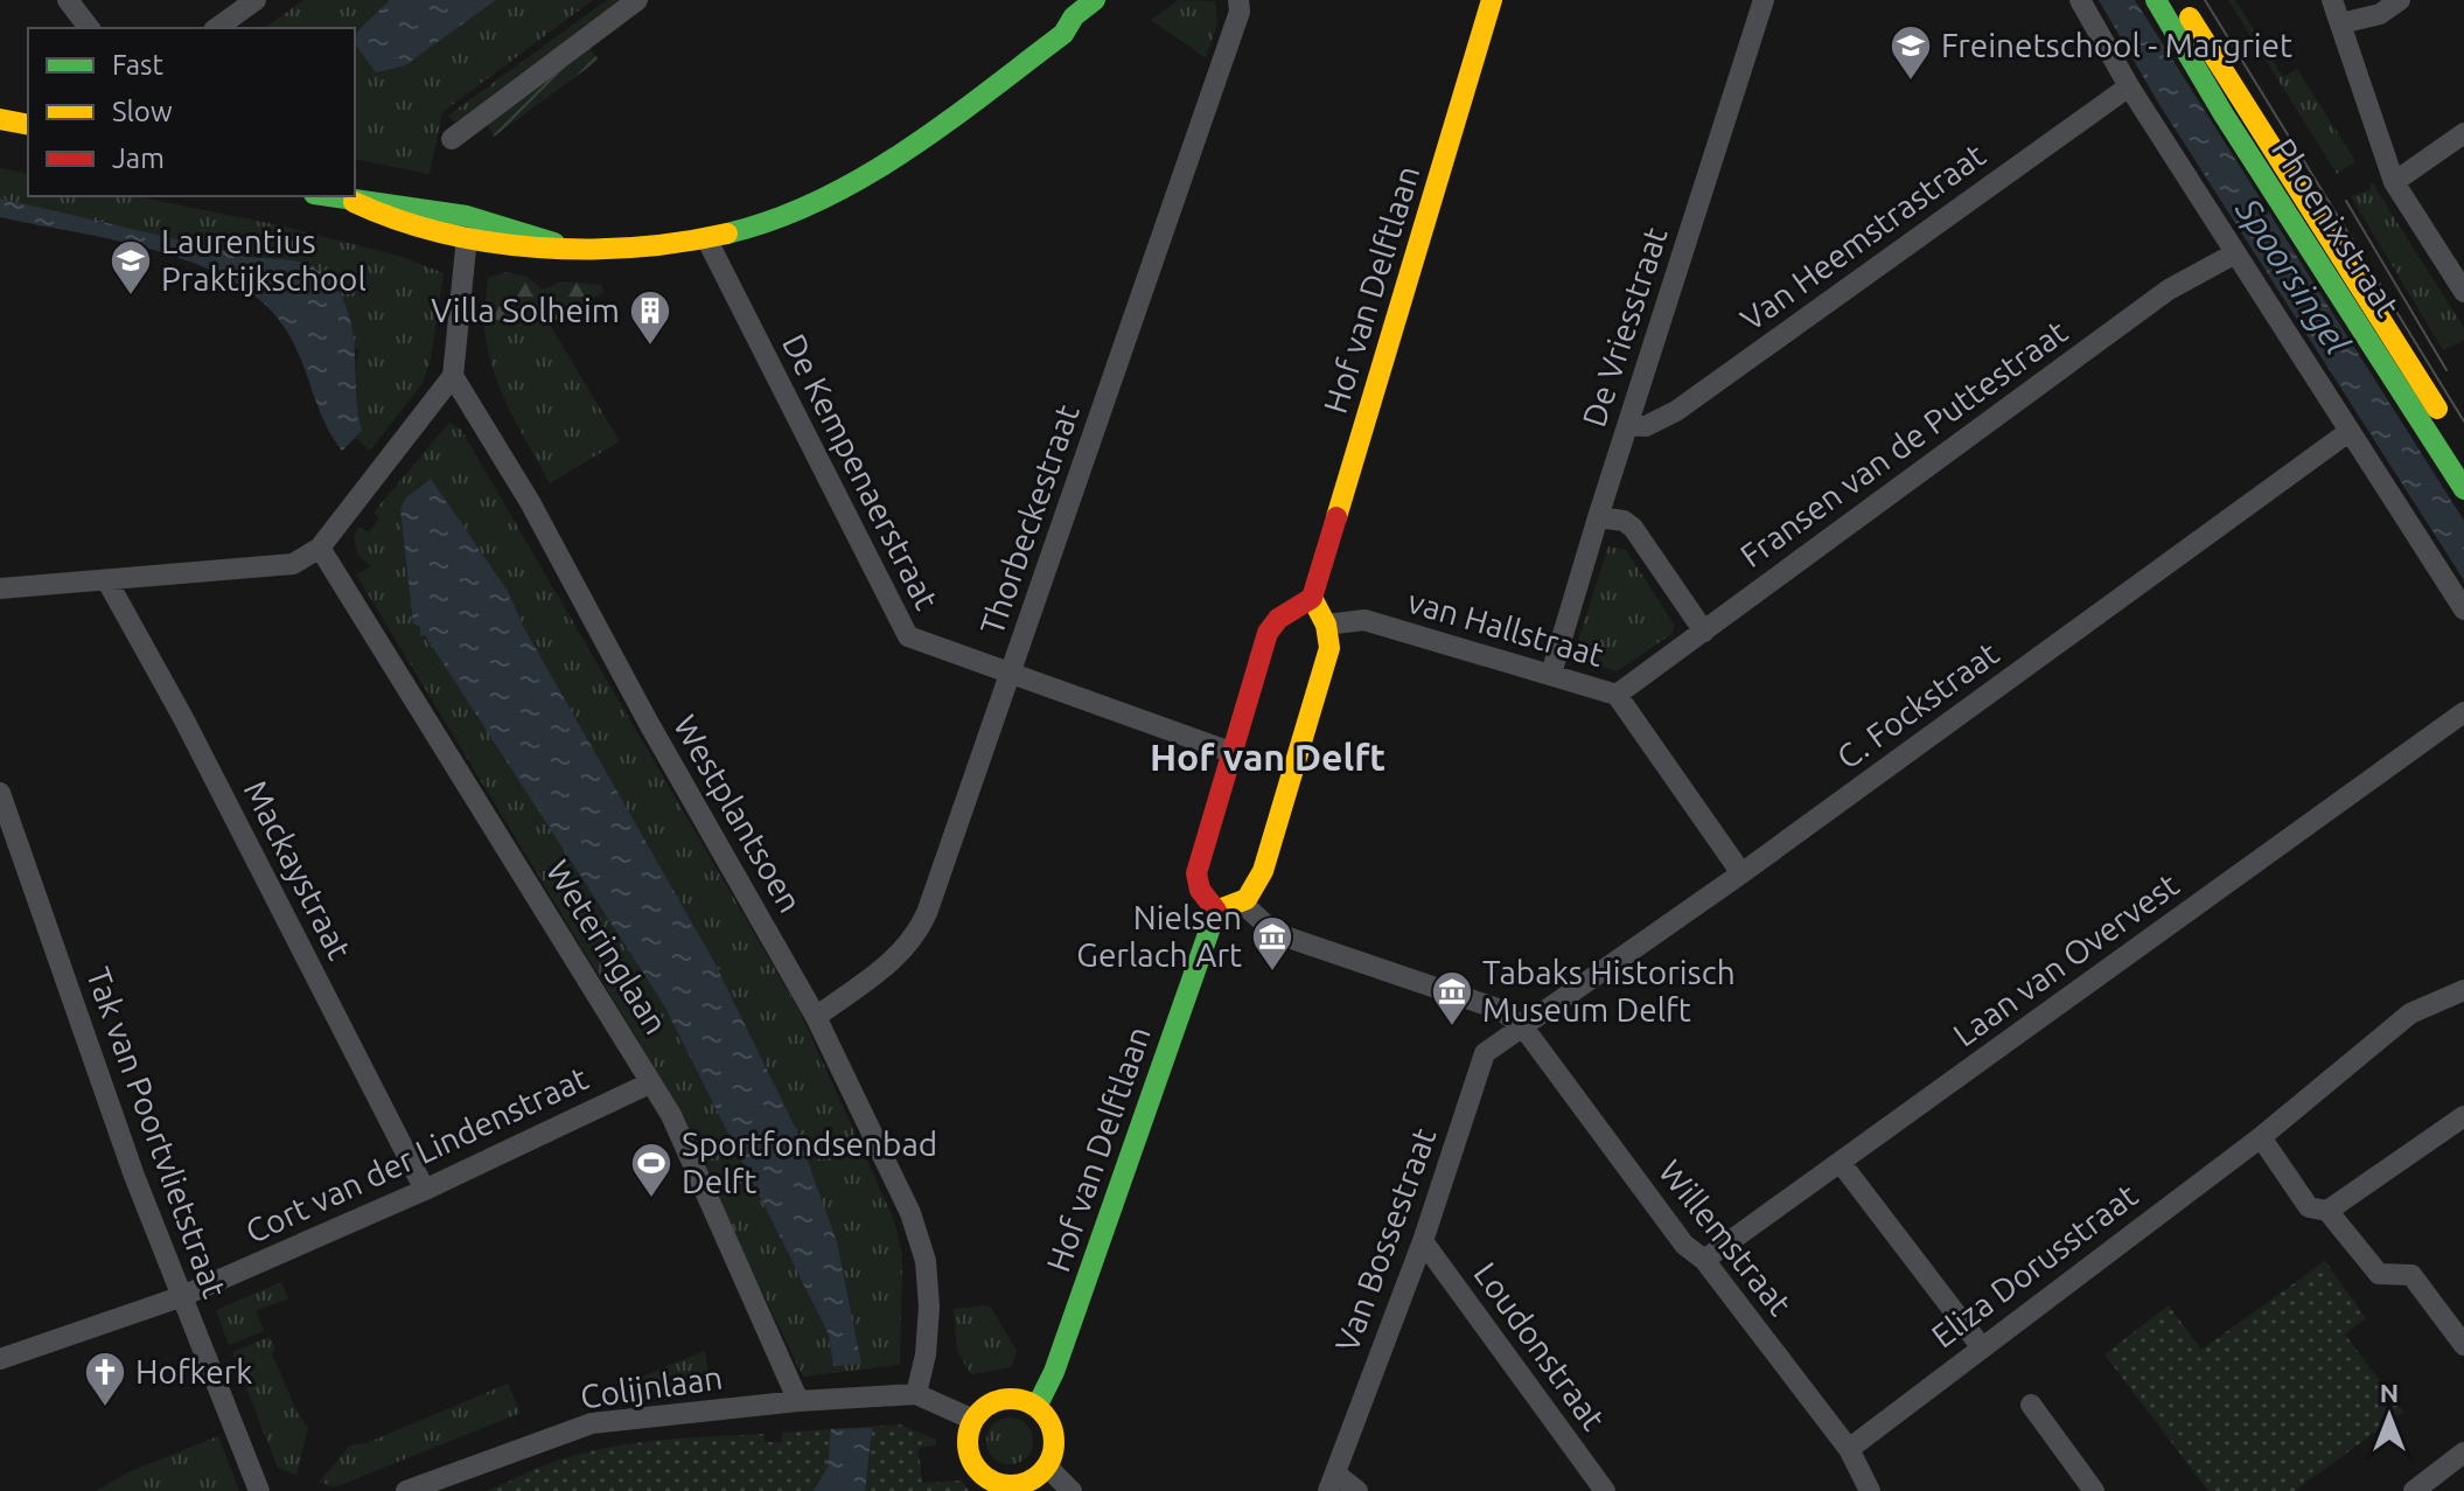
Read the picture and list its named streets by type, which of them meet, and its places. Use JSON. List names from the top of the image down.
{
  "streets": {
    "street": [
      "Phoenixstraat",
      "Van Heemstrastraat",
      "Hof van Delftlaan",
      "De Vriesstraat",
      "Fransen van de Puttestraat",
      "De Kempenaerstraat",
      "Thorbeckestraat",
      "van Hallstraat",
      "C. Fockstraat",
      "Westplantsoen",
      "Mackaystraat",
      "Weteringlaan",
      "Laan van Overvest",
      "Tak van Poortvlietstraat",
      "Cort van der Lindenstraat",
      "Willemstraat",
      "Van Bossestraat",
      "Eliza Dorusstraat",
      "Loudonstraat",
      "Colijnlaan"
    ]
  },
  "crossings": [
    ["Van Heemstrastraat", "De Vriesstraat"],
    ["De Vriesstraat", "van Hallstraat"],
    ["Fransen van de Puttestraat", "van Hallstraat"],
    ["De Kempenaerstraat", "Thorbeckestraat"],
    ["Thorbeckestraat", "Westplantsoen"],
    ["van Hallstraat", "C. Fockstraat"],
    ["C. Fockstraat", "Willemstraat"],
    ["C. Fockstraat", "Van Bossestraat"],
    ["Westplantsoen", "Colijnlaan"],
    ["Mackaystraat", "Cort van der Lindenstraat"],
    ["Weteringlaan", "Cort van der Lindenstraat"],
    ["Weteringlaan", "Colijnlaan"],
    ["Laan van Overvest", "Willemstraat"],
    ["Tak van Poortvlietstraat", "Cort van der Lindenstraat"],
    ["Willemstraat", "Van Bossestraat"],
    ["Willemstraat", "Eliza Dorusstraat"],
    ["Van Bossestraat", "Loudonstraat"]
  ],
  "districts": ["Hof van Delft"],
  "water": ["Spoorsingel"],
  "places": {
    "school or university": ["Freinetschool - Margriet", "Laurentius Praktijkschool"],
    "building": ["Villa Solheim"],
    "museum": ["Nielsen Gerlach Art", "Tabaks Historisch Museum Delft"],
    "sports": ["Sportfondsenbad Delft"],
    "church": ["Hofkerk"]
  },
  "legend": ["Fast", "Slow", "Jam"],
  "north": "top"
}
